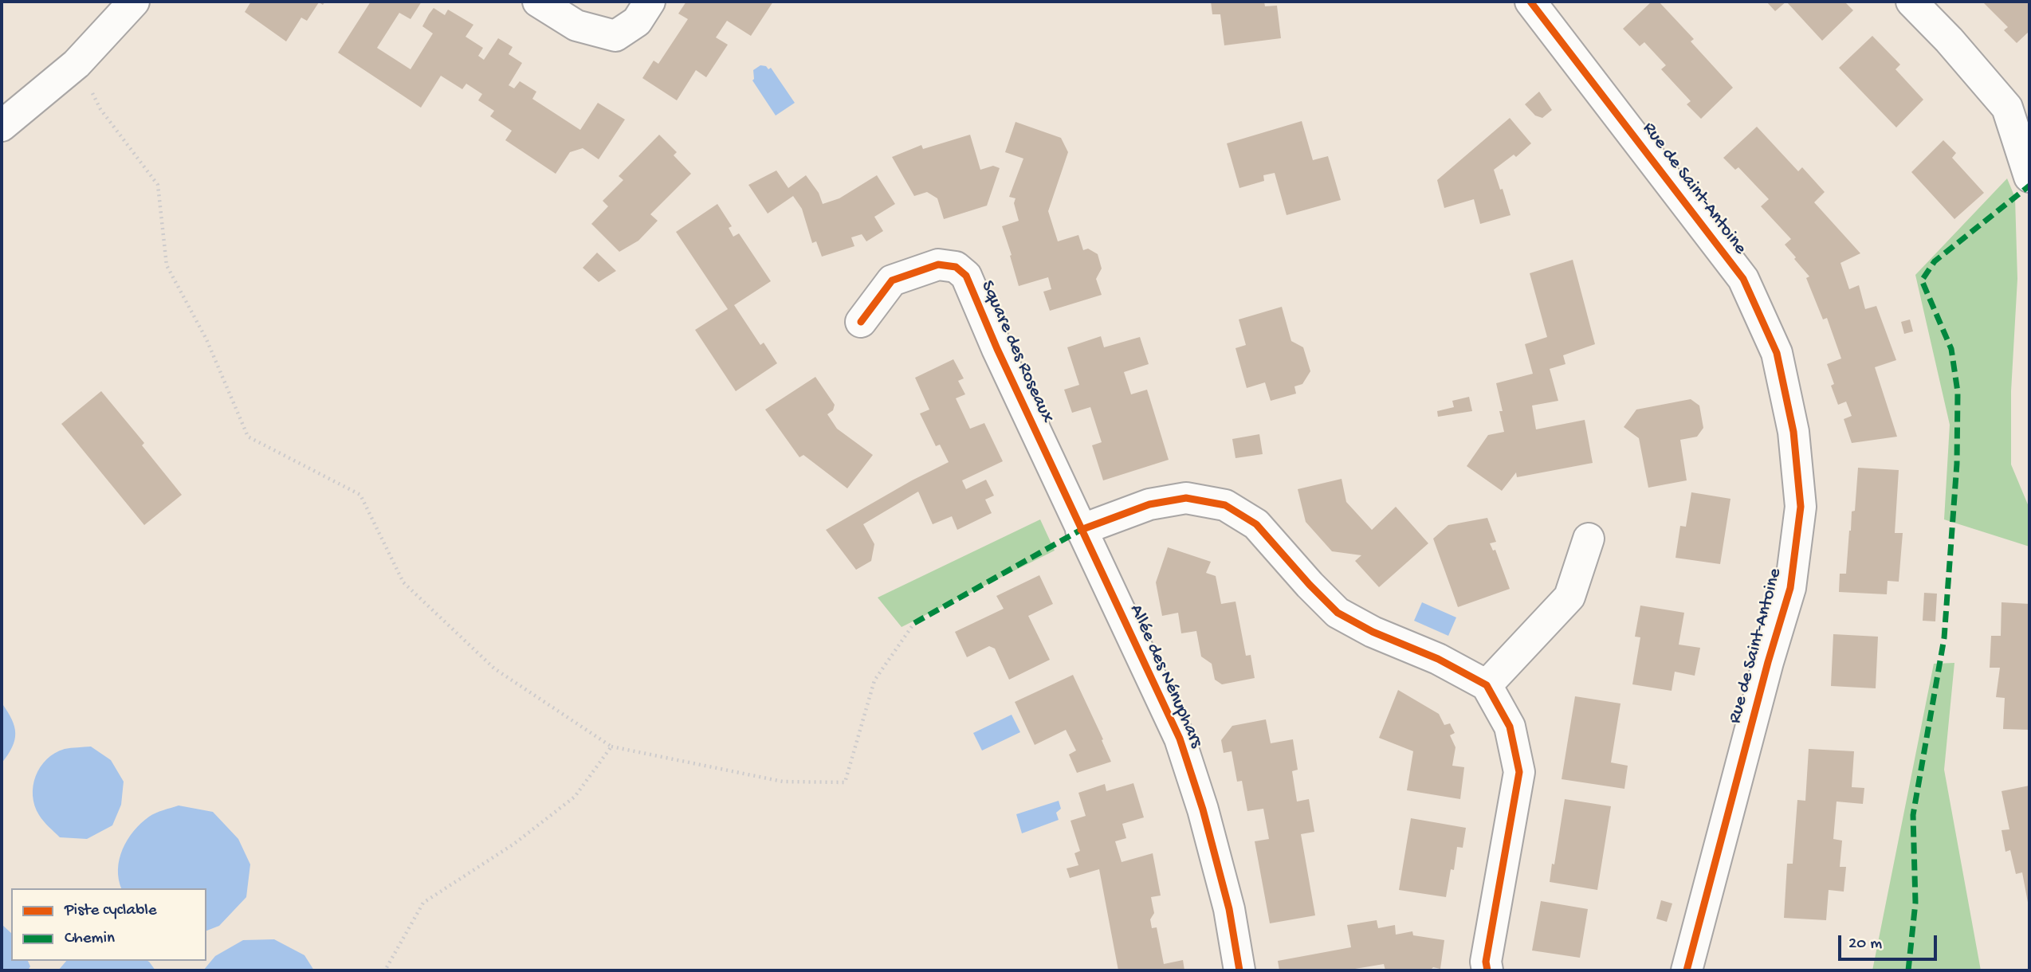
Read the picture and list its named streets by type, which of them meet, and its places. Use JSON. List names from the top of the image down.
{
  "streets": {
    "street": ["Rue de Saint-Antoine", "Square des Roseaux", "Allée des Nénuphars"]
  },
  "crossings": [
    ["Square des Roseaux", "Allée des Nénuphars"]
  ],
  "legend": ["Piste cyclable", "Chemin"],
  "scale_bar": "20 m"
}
